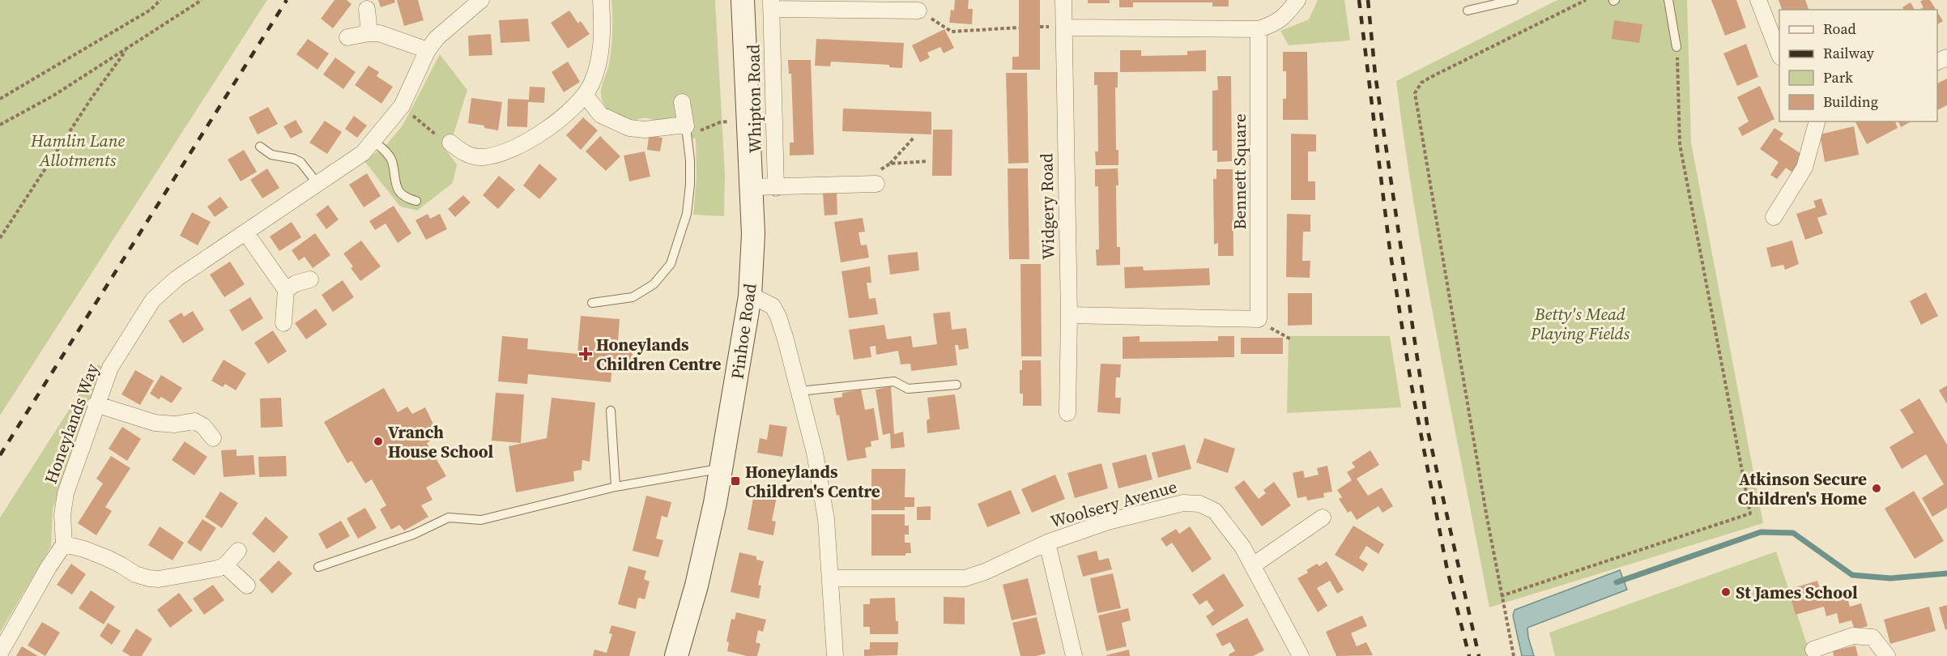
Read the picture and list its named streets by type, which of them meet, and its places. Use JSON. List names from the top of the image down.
{
  "streets": {
    "main road": ["Pinhoe Road"],
    "street": [
      "Whipton Road",
      "Bennett Square",
      "Widgery Road",
      "Honeylands Way",
      "Woolsery Avenue"
    ]
  },
  "parks": ["Hamlin Lane Allotments", "Betty's Mead Playing Fields"],
  "places": {
    "health": ["Honeylands Children Centre"],
    "other": ["Vranch House School", "Atkinson Secure Children's Home", "St James School"],
    "transit": ["Honeylands Children's Centre"]
  },
  "legend": [
    "Road",
    "Railway",
    "Park",
    "Building"
  ]
}
